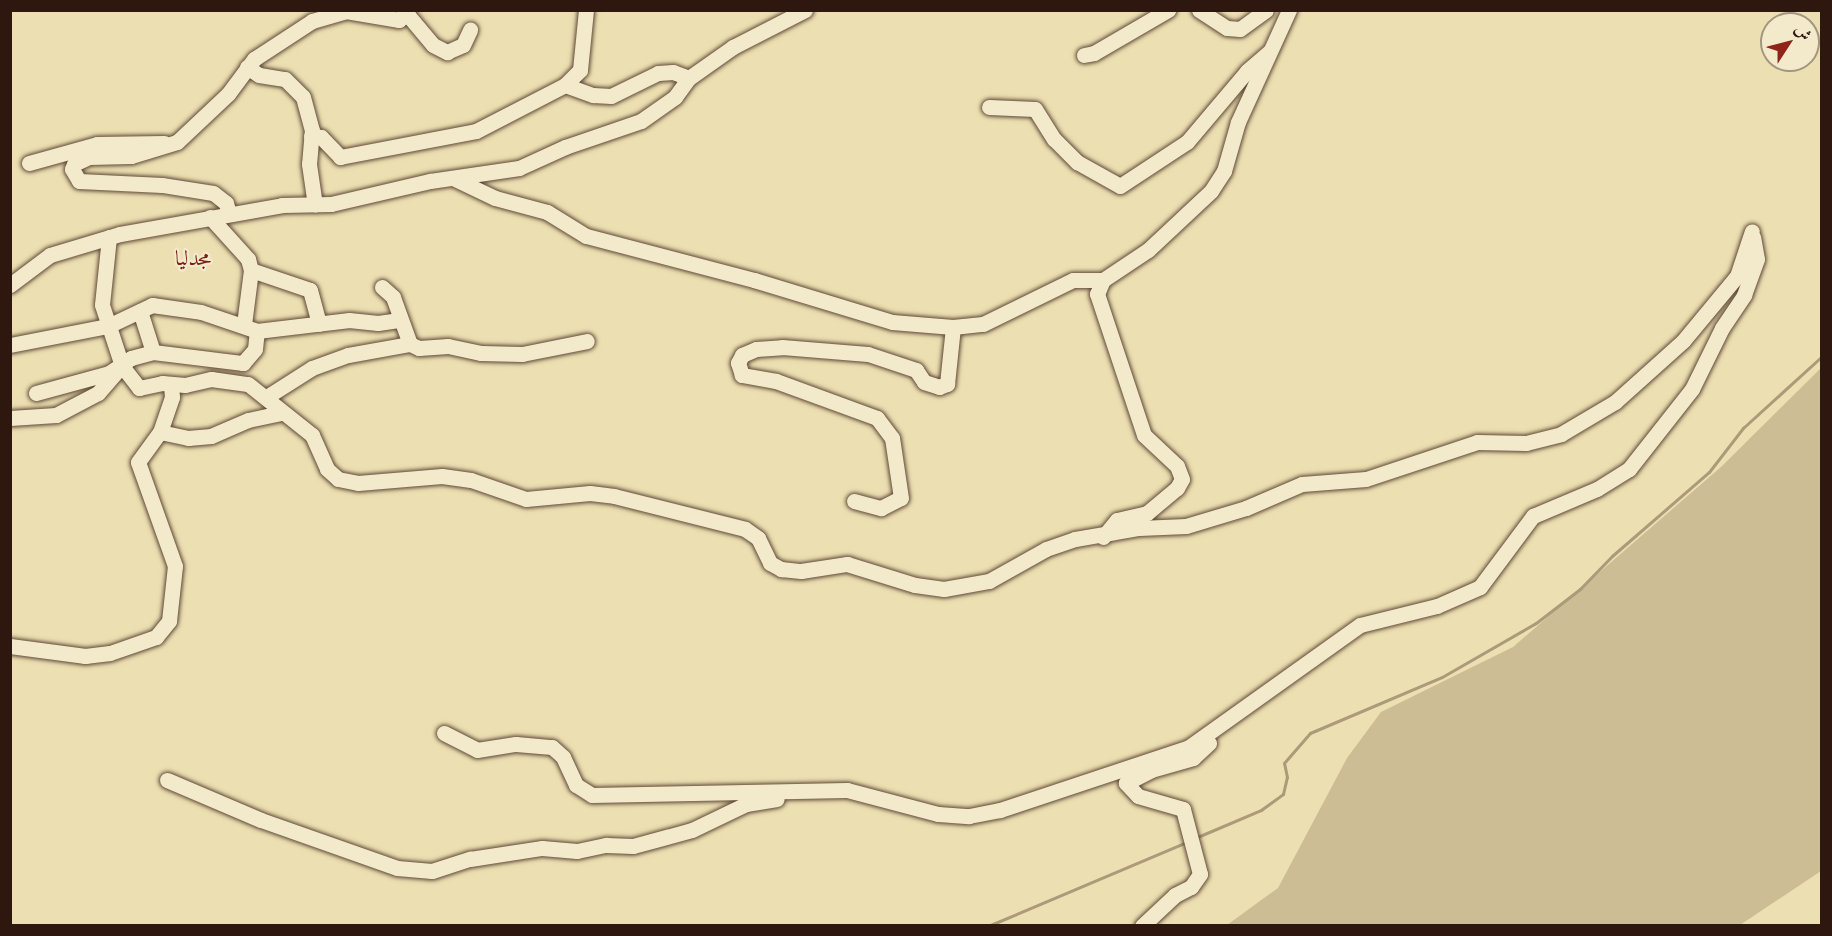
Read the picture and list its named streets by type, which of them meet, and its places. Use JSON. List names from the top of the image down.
{
  "districts": ["مجدليا"],
  "north": "top right"
}
